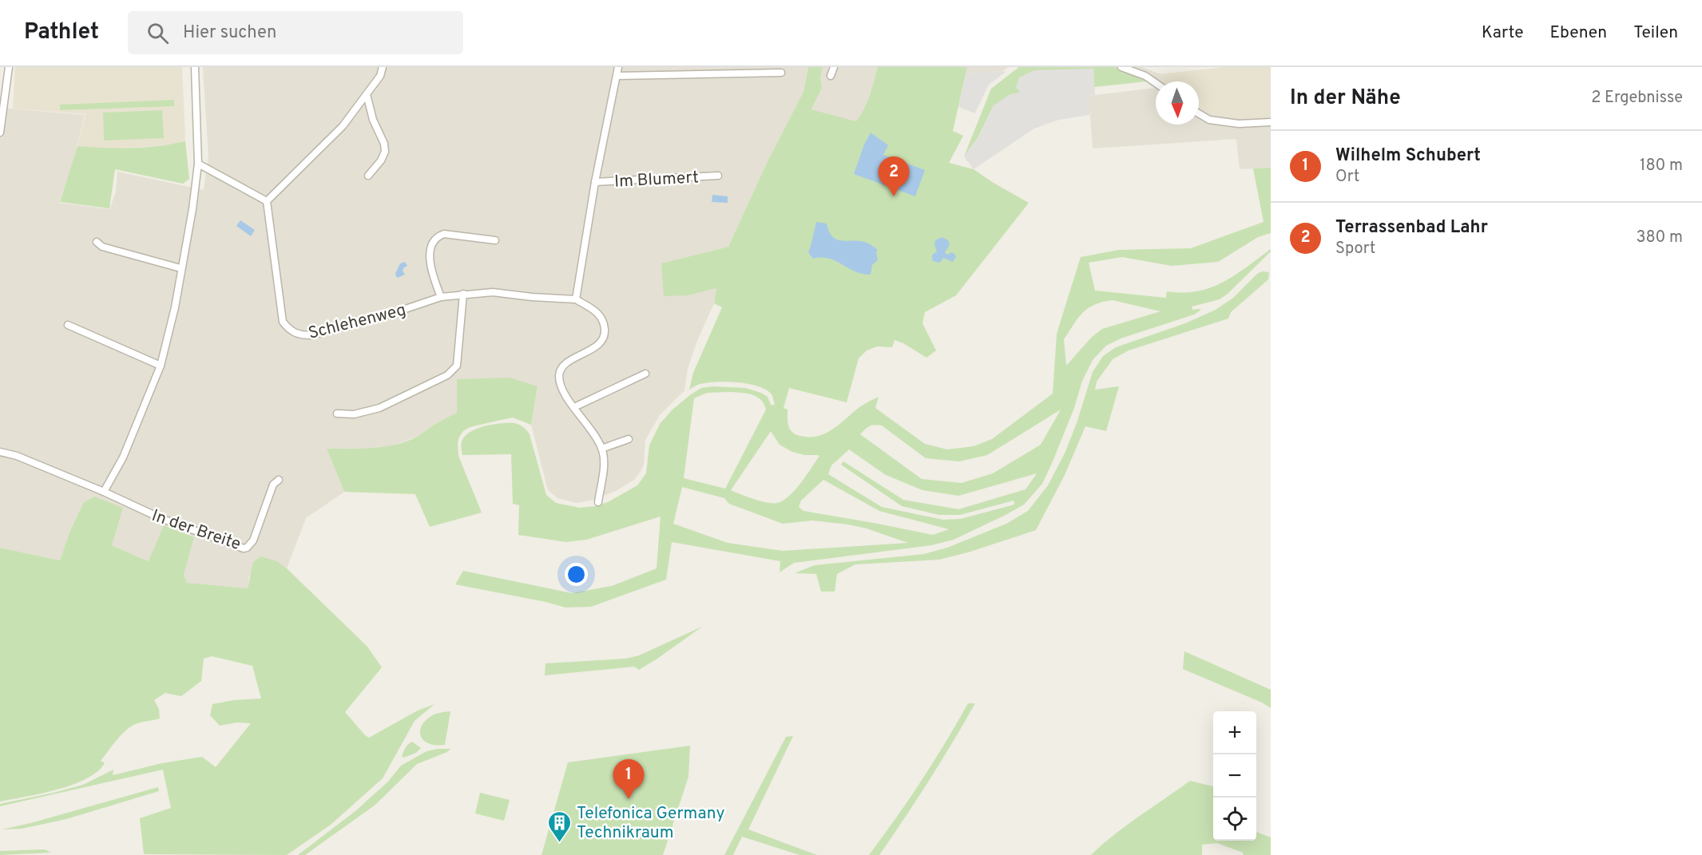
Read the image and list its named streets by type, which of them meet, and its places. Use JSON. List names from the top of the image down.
{
  "streets": {
    "street": ["Im Blumert", "Schlehenweg", "In der Breite"]
  },
  "places": {
    "building": ["Telefonica Germany Technikraum"]
  },
  "north": "bottom",
  "page": {
    "header": "Pathlet",
    "search": "Hier suchen",
    "nav": ["Karte", "Ebenen", "Teilen"],
    "heading": ["In der Nähe", "2 Ergebnisse"],
    "list": [
      {
        "mark": "1",
        "name": "Wilhelm Schubert",
        "note": "Ort",
        "value": "180 m"
      },
      {
        "mark": "2",
        "name": "Terrassenbad Lahr",
        "note": "Sport",
        "value": "380 m"
      }
    ],
    "pins": ["2", "1"],
    "map_buttons": ["+", "−"]
  }
}
